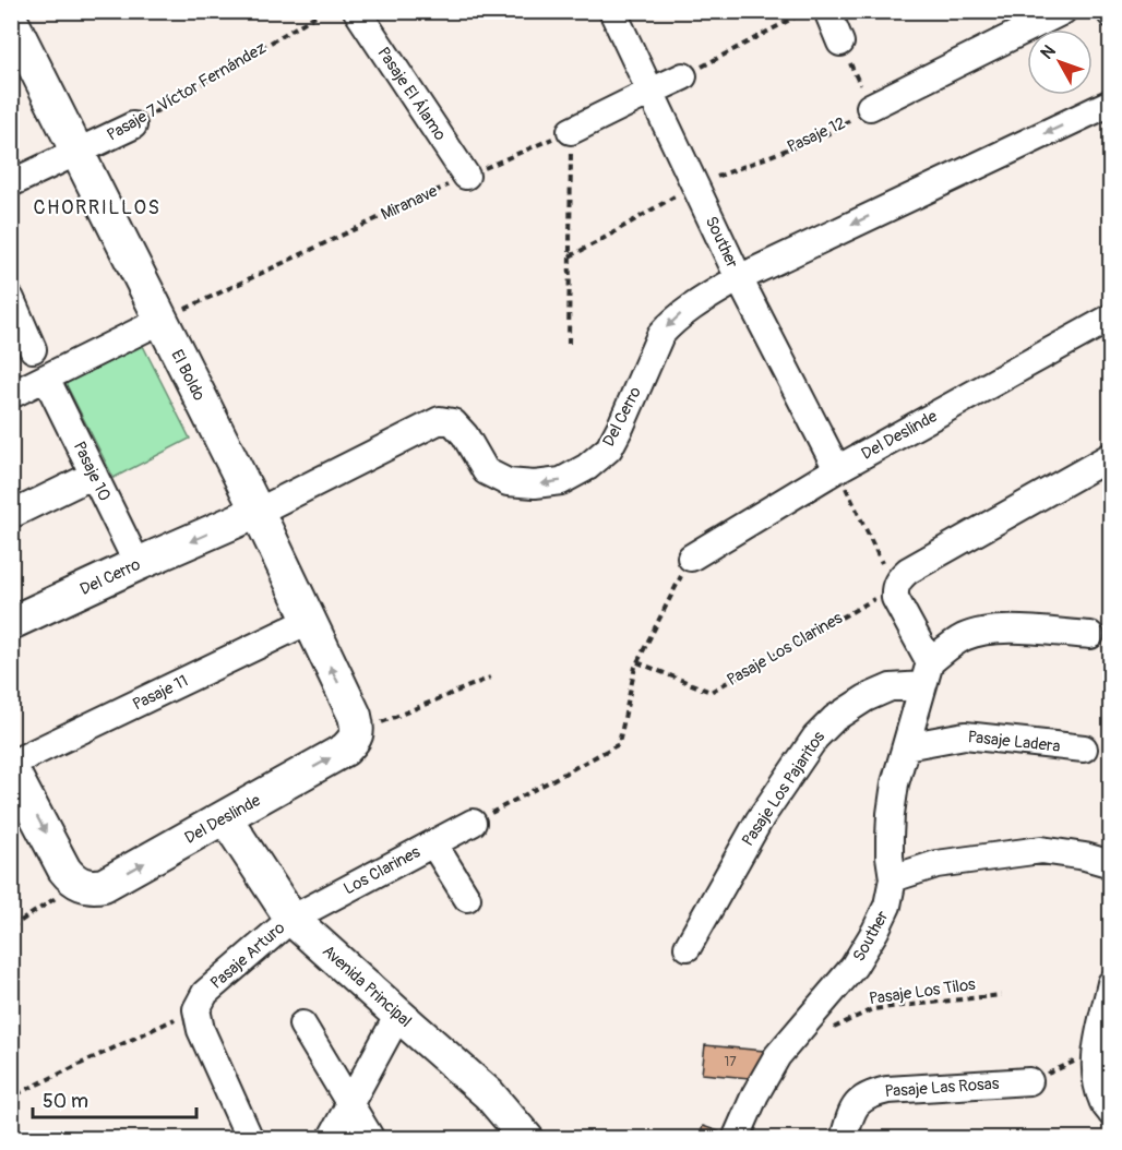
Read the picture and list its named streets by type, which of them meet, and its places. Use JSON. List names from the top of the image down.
{
  "streets": {
    "street": [
      "Pasaje 7 Víctor Fernández",
      "Pasaje El Álamo",
      "Souther",
      "El Boldo",
      "Del Cerro",
      "Del Deslinde",
      "Pasaje 10",
      "Pasaje 11",
      "Pasaje Ladera",
      "Pasaje Los Pajaritos",
      "Los Clarines",
      "Pasaje Arturo",
      "Avenida Principal",
      "Pasaje Las Rosas"
    ],
    "path": [
      "Pasaje 12",
      "Miranave",
      "Pasaje Los Clarines",
      "Pasaje Los Tilos"
    ]
  },
  "crossings": [
    ["Pasaje 7 Víctor Fernández", "El Boldo"],
    ["Pasaje El Álamo", "Miranave"],
    ["Pasaje 12", "Souther"],
    ["Miranave", "El Boldo"],
    ["Souther", "Del Cerro"],
    ["Souther", "Del Deslinde"],
    ["Souther", "Pasaje Ladera"],
    ["Souther", "Pasaje Los Pajaritos"],
    ["El Boldo", "Del Cerro"],
    ["El Boldo", "Del Deslinde"],
    ["El Boldo", "Pasaje 11"],
    ["Del Cerro", "Pasaje 10"],
    ["Del Deslinde", "Avenida Principal"],
    ["Los Clarines", "Pasaje Arturo"],
    ["Los Clarines", "Avenida Principal"],
    ["Pasaje Arturo", "Avenida Principal"]
  ],
  "one_way": ["Del Deslinde"],
  "districts": ["CHORRILLOS"],
  "house_numbers": ["17"],
  "scale_bar": "50 m",
  "north": "top left"
}
